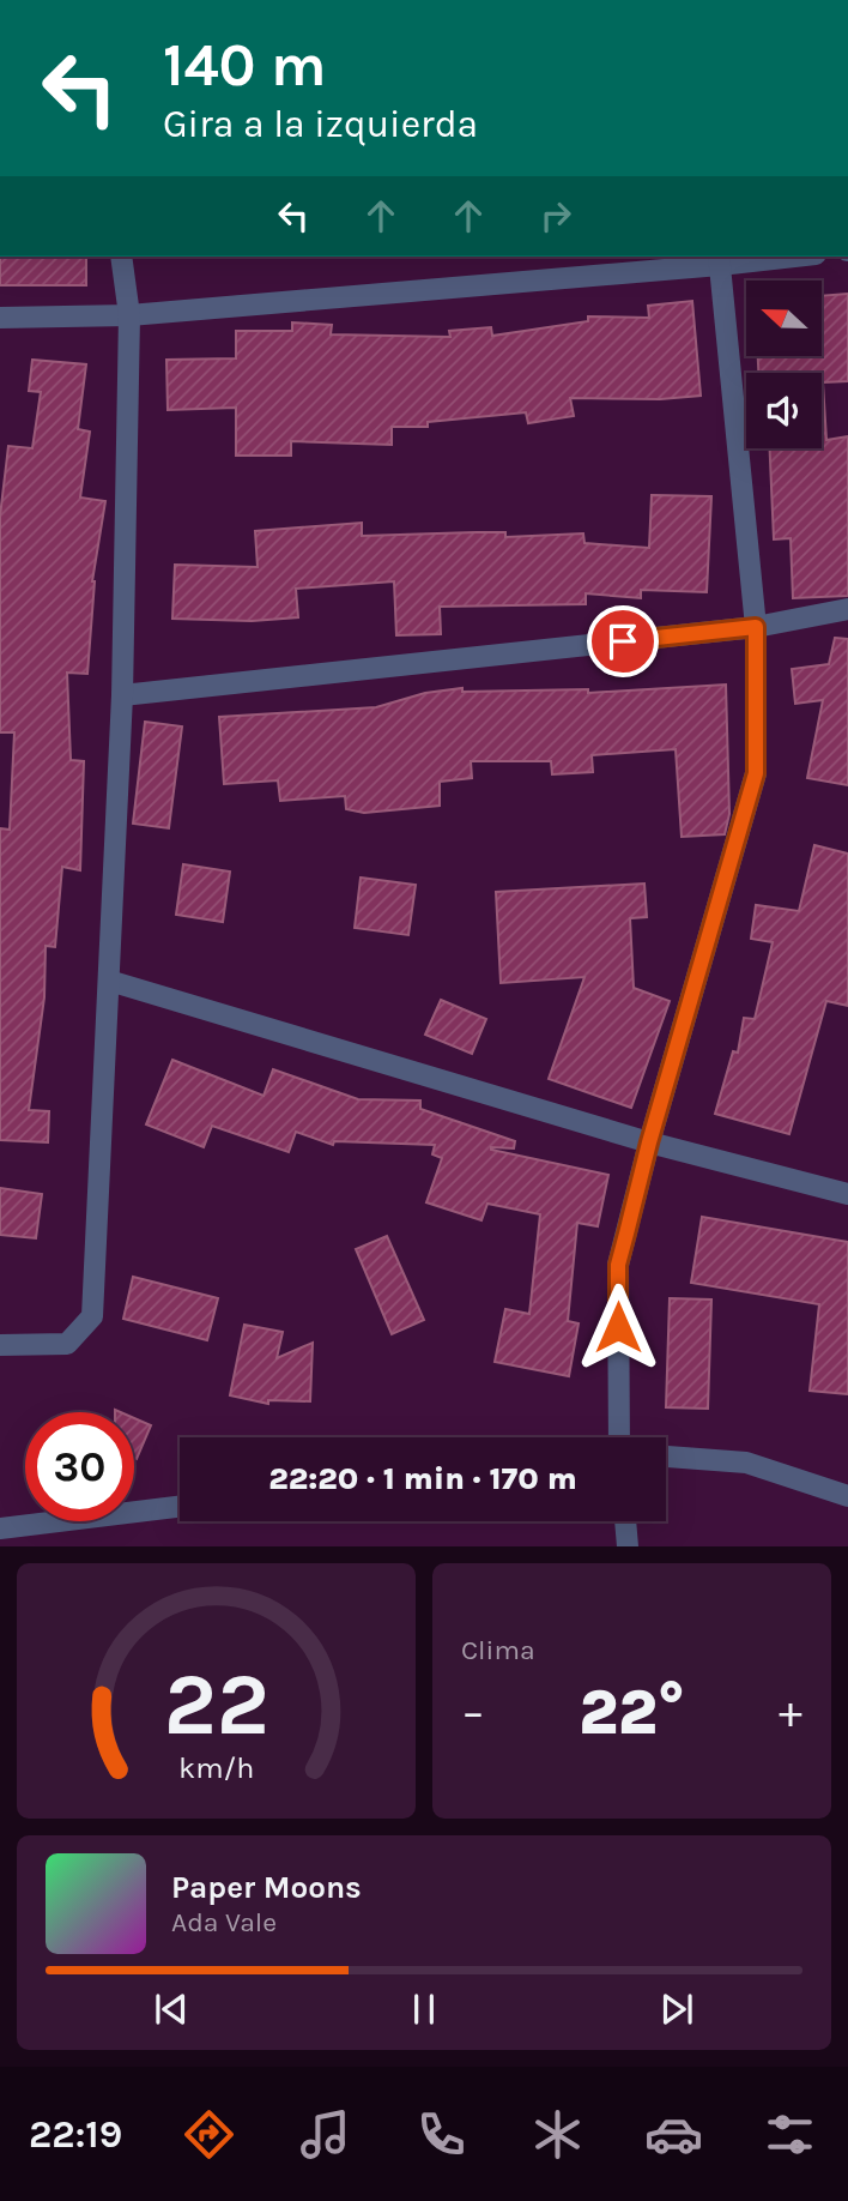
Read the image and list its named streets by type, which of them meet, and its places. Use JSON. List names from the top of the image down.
{
  "north": "left",
  "page": {
    "turn": ["140 m", "Gira a la izquierda"],
    "limit": "30",
    "trip": "22:20 · 1 min · 170 m",
    "tile": "Clima",
    "heat": ["−", "22°", "+"],
    "song": ["Paper Moons", "Ada Vale"],
    "tabs": "22:19",
    "gauge": ["22", "km/h"]
  }
}
